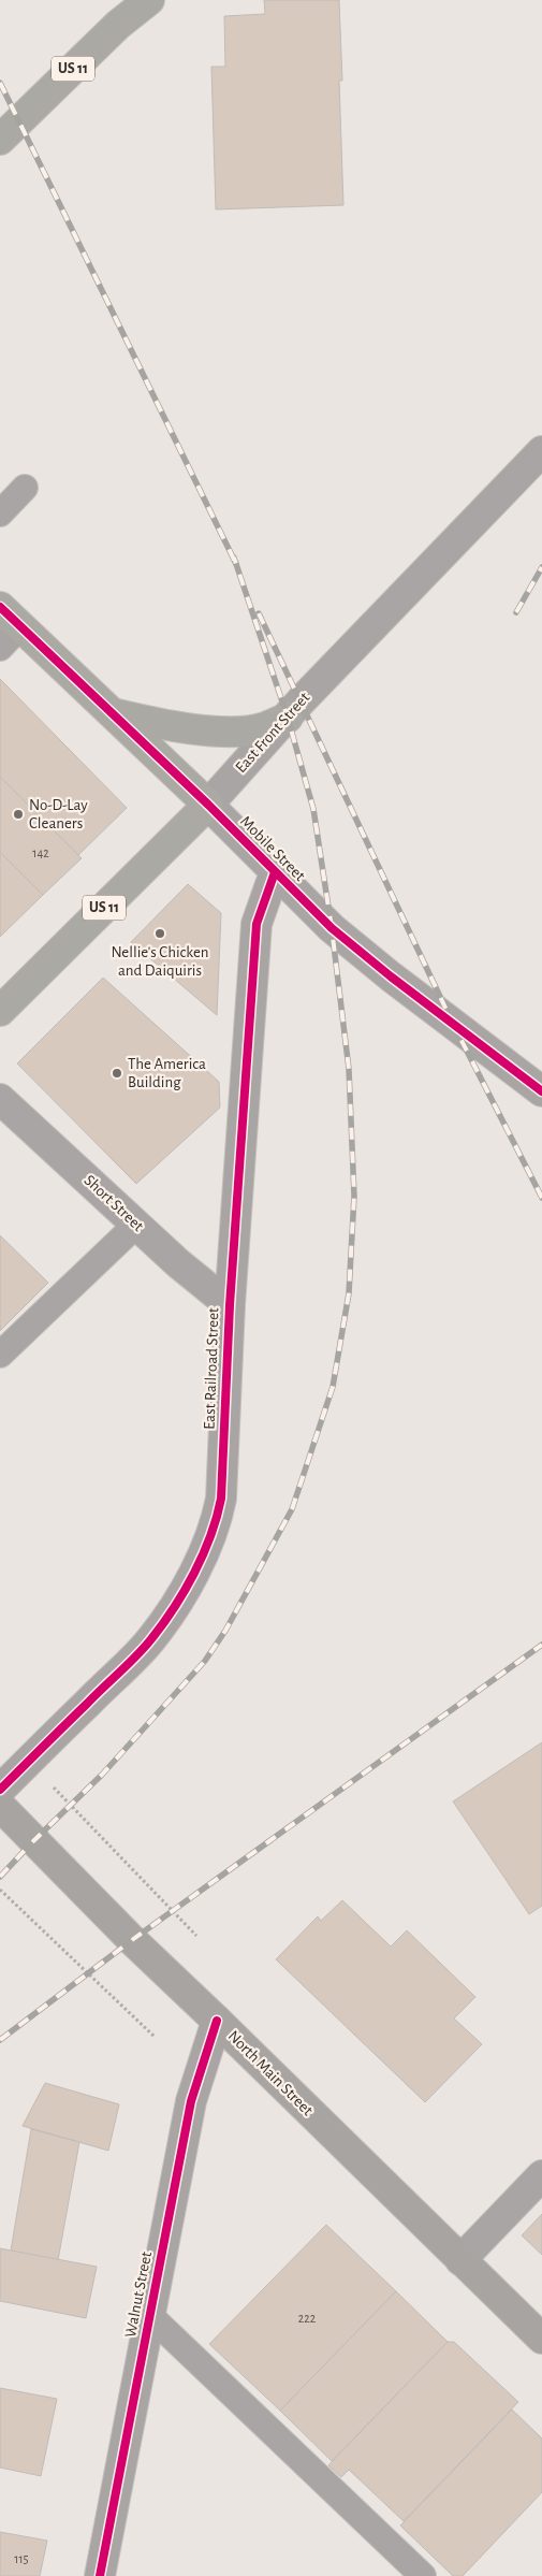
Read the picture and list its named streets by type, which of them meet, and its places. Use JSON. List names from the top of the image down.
{
  "streets": {
    "main road": [
      "US 11",
      "East Front Street",
      "Mobile Street",
      "North Main Street"
    ],
    "street": ["Short Street", "East Railroad Street", "Walnut Street"]
  },
  "crossings": [
    ["East Front Street", "Mobile Street"],
    ["Mobile Street", "East Railroad Street"],
    ["Short Street", "East Railroad Street"],
    ["North Main Street", "Walnut Street"]
  ],
  "places": ["No-D-Lay Cleaners", "Nellie's Chicken and Daiquiris", "The America Building"],
  "house_numbers": ["142", "222", "115"]
}
